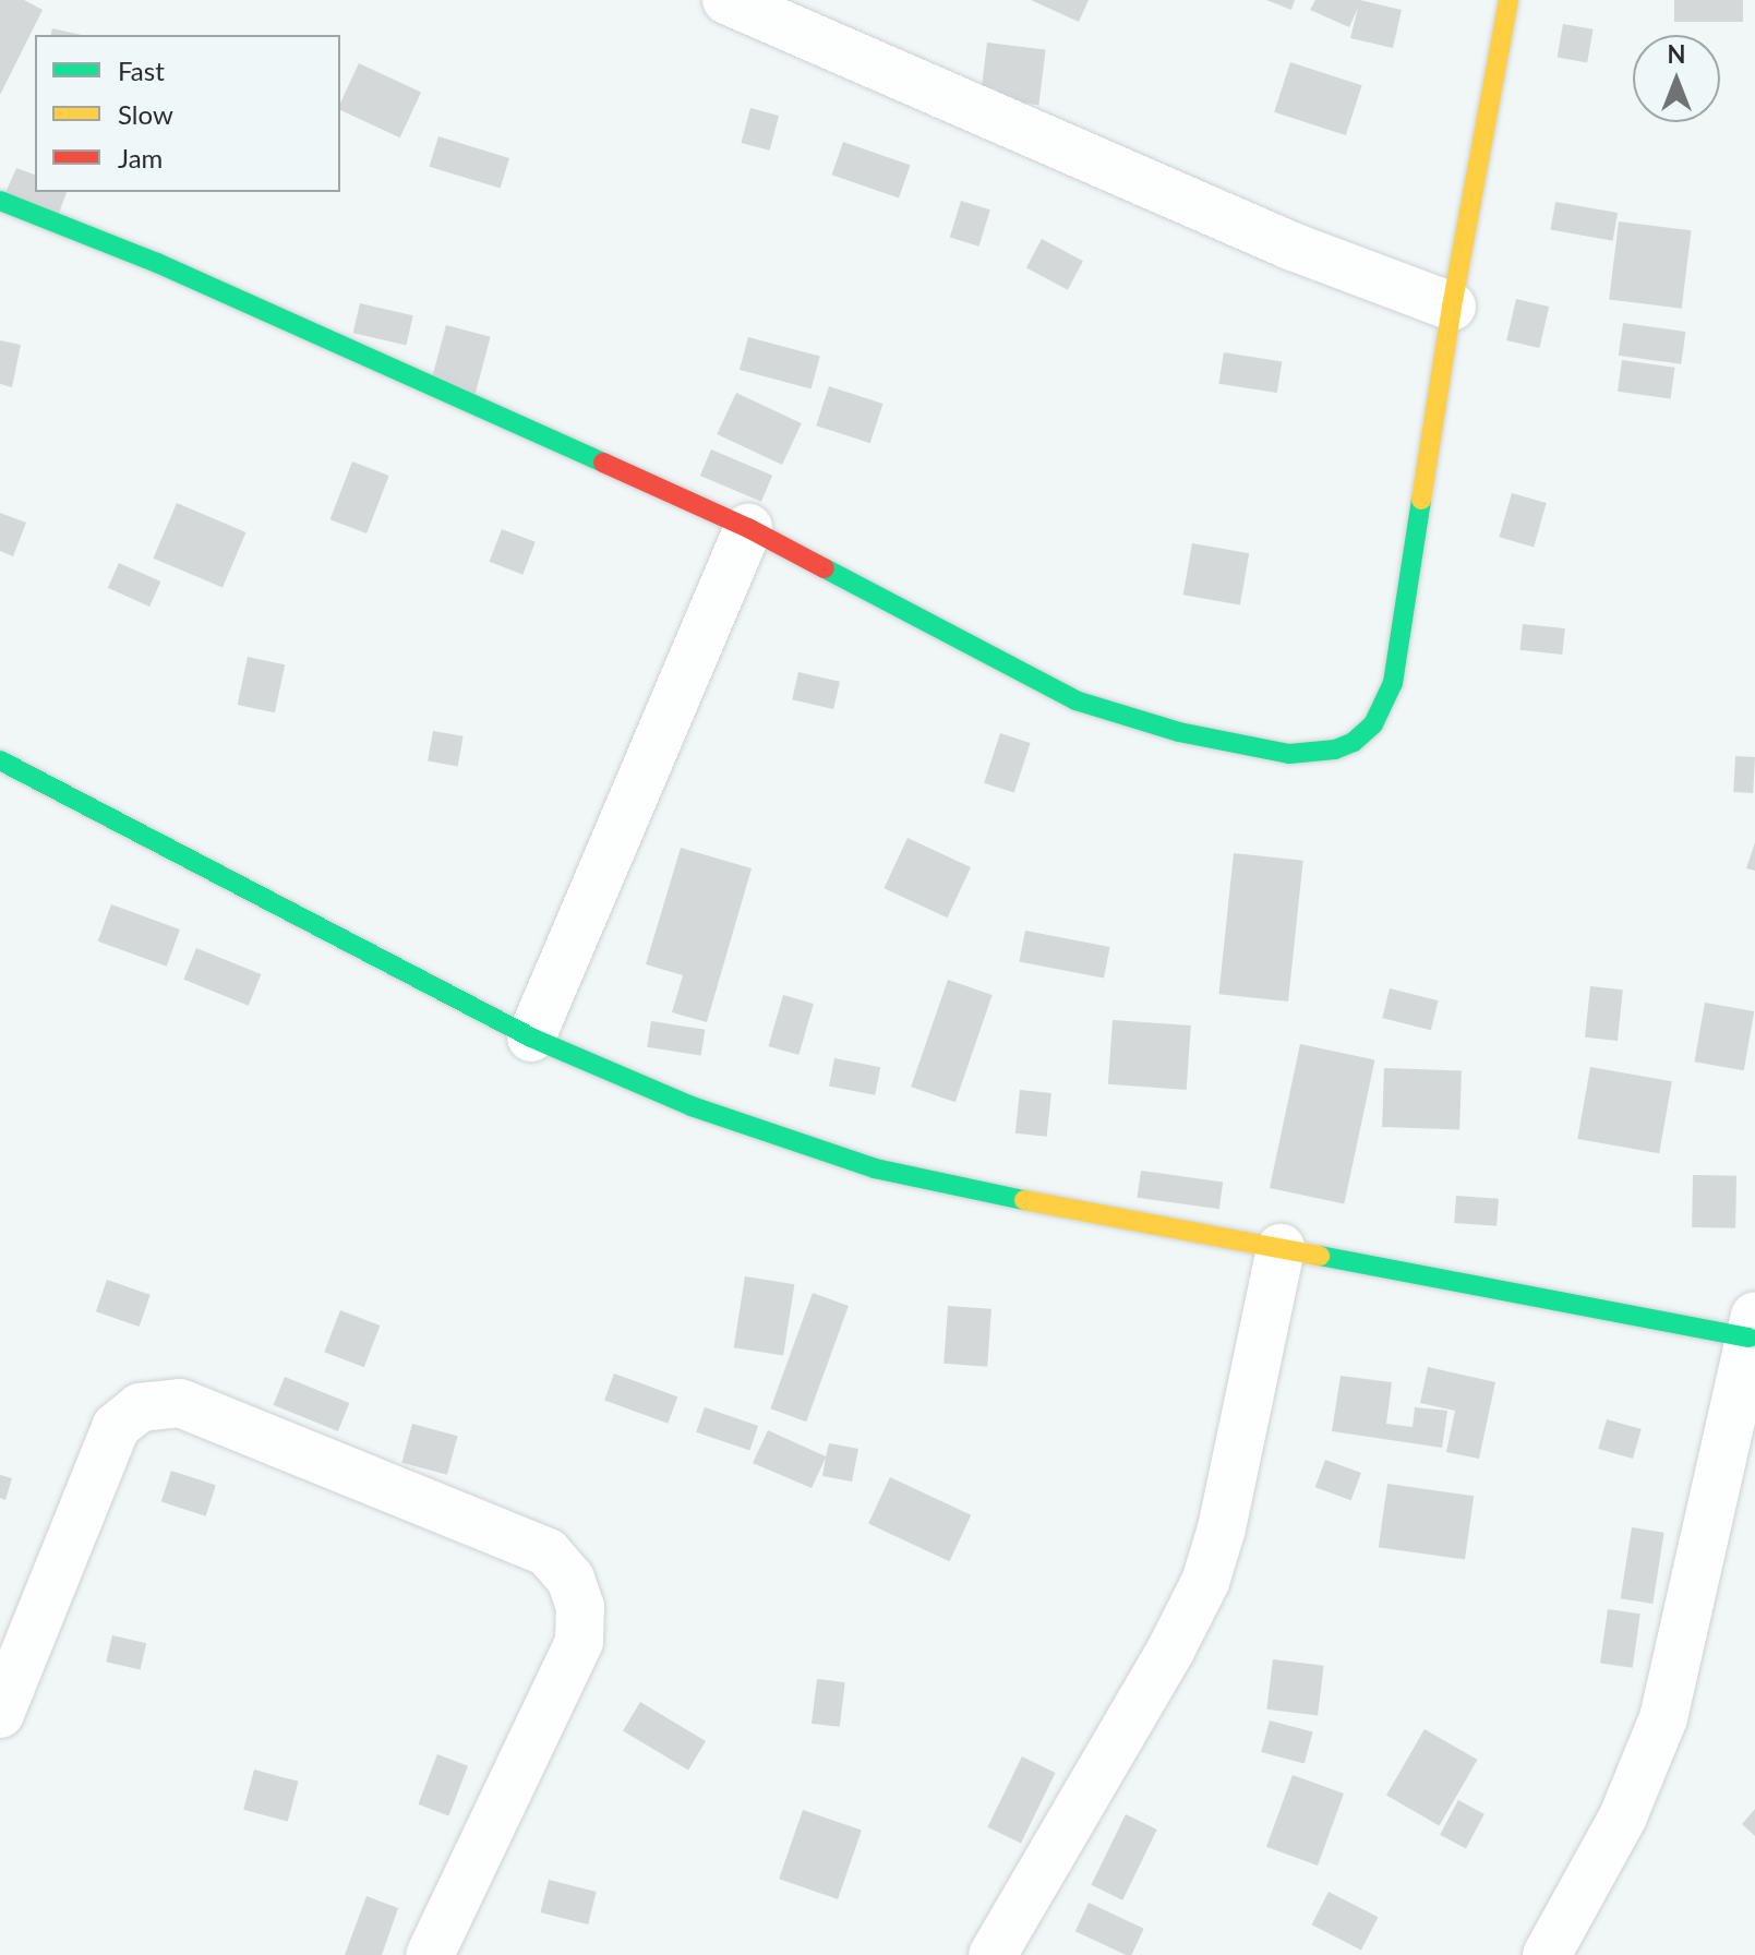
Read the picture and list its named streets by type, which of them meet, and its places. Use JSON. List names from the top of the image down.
{
  "legend": ["Fast", "Slow", "Jam"],
  "north": "top"
}
